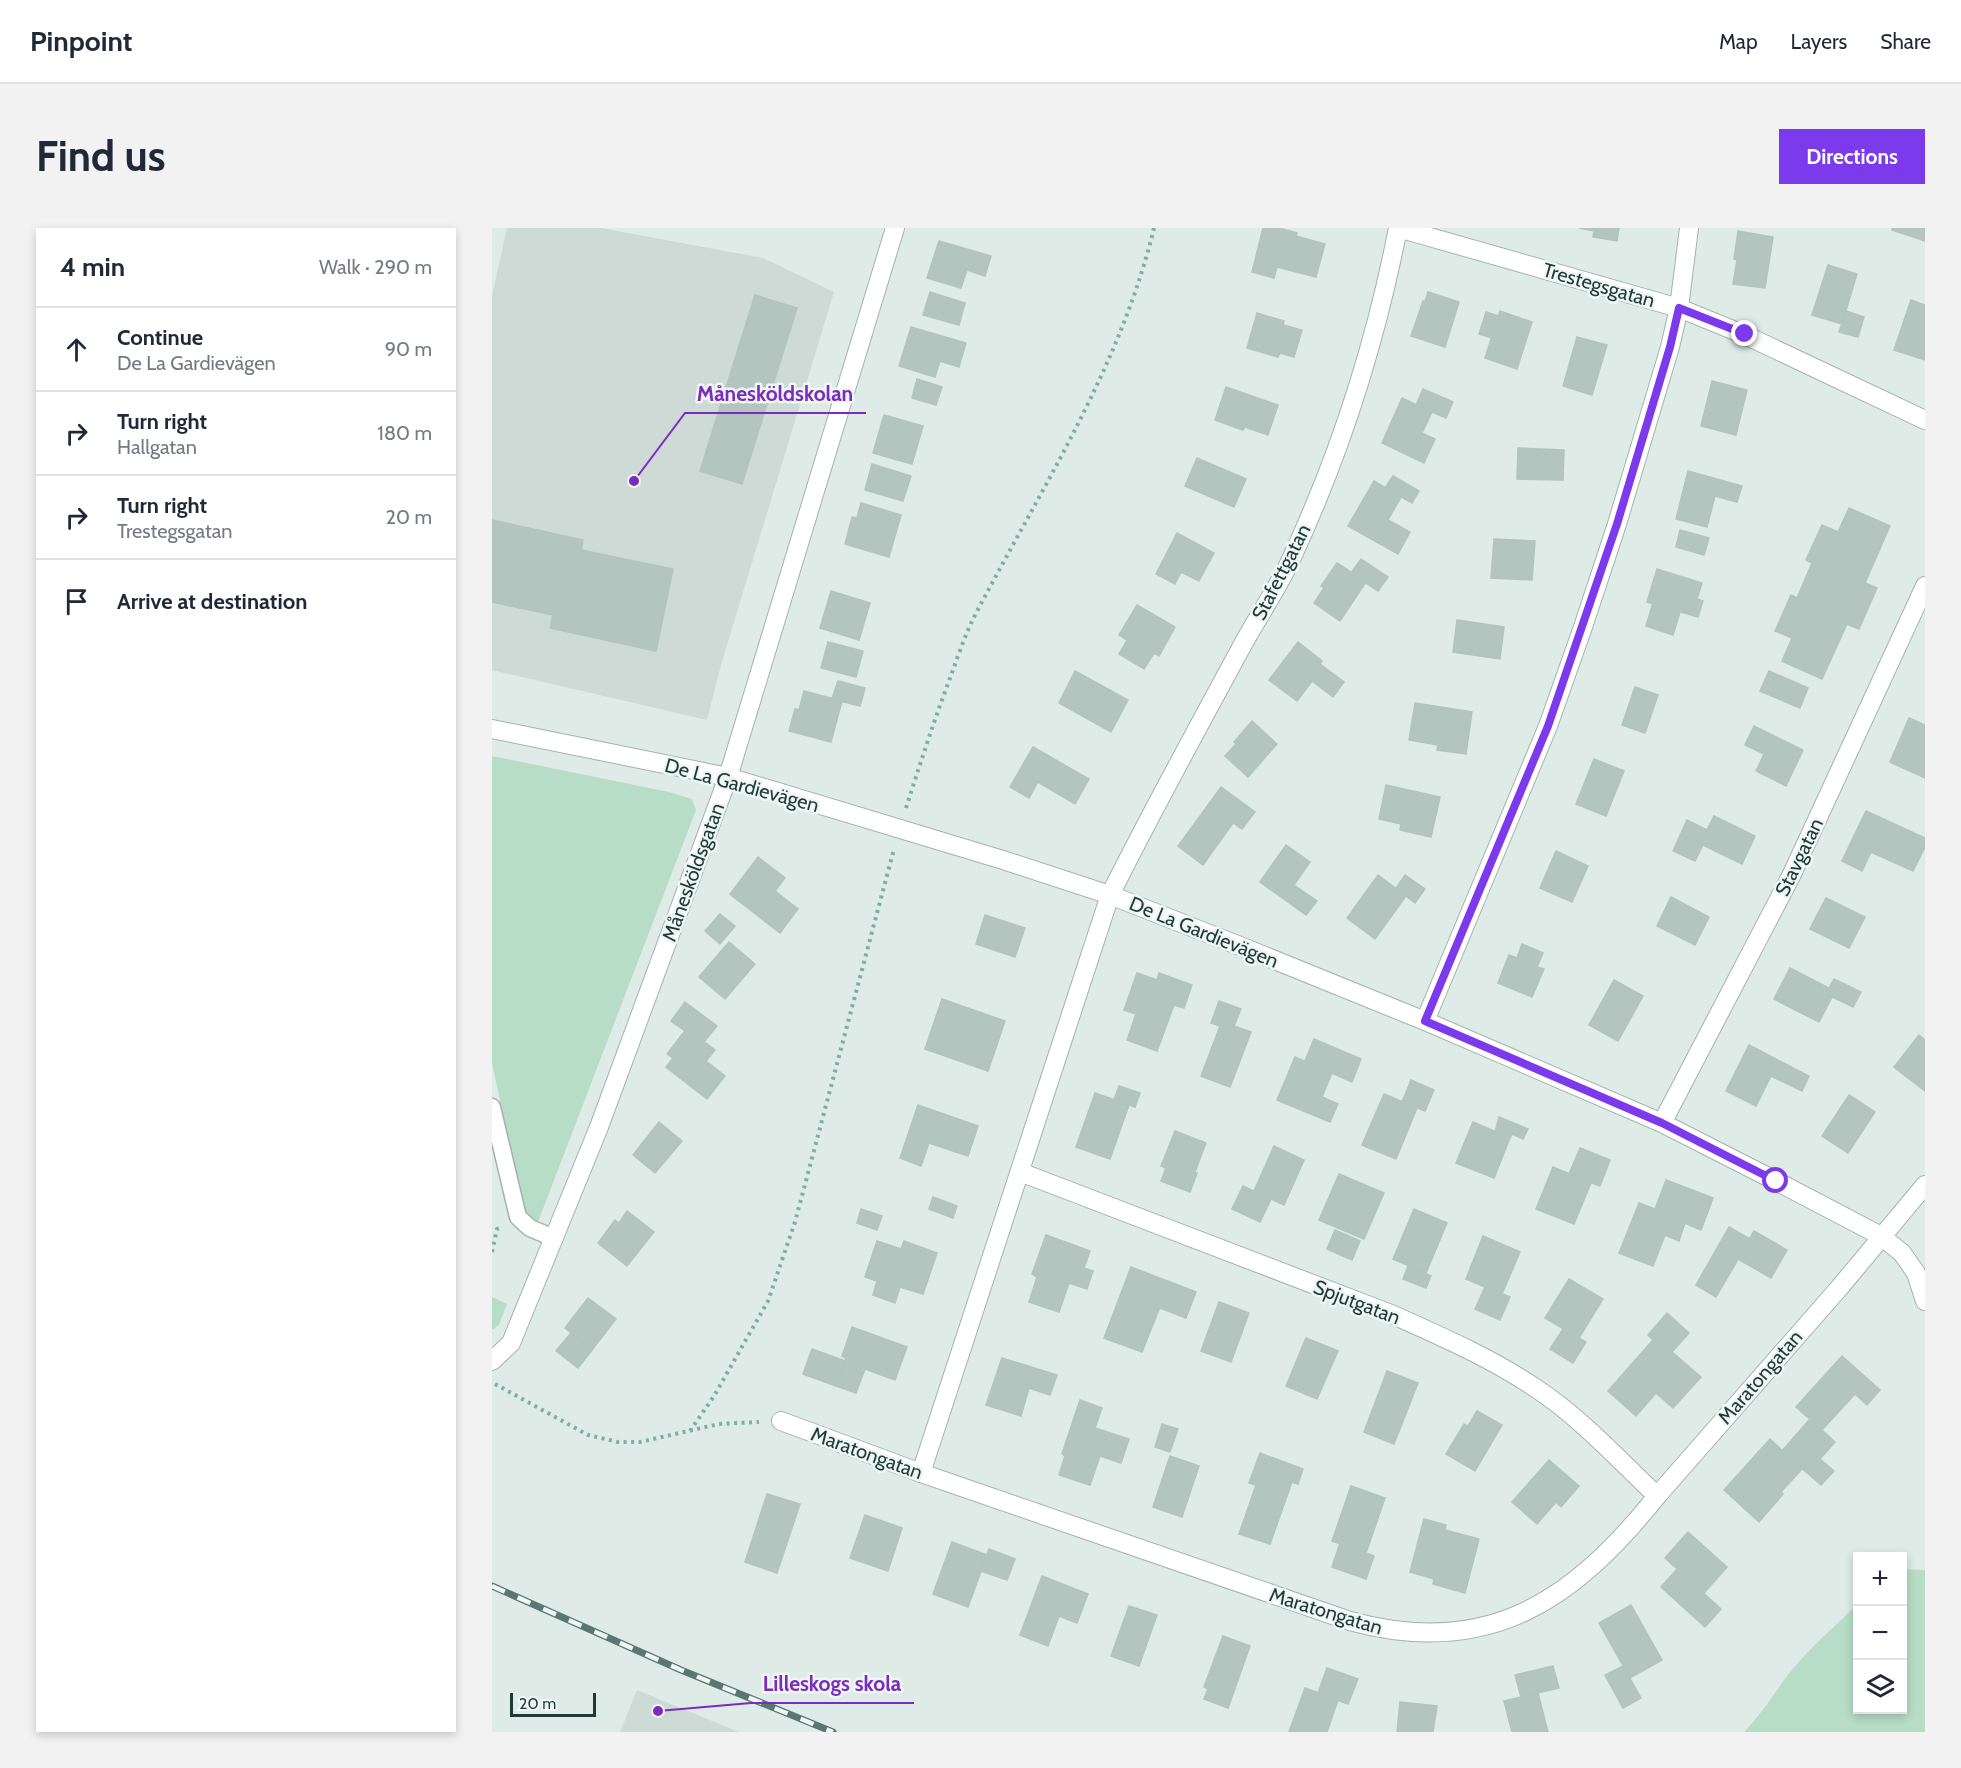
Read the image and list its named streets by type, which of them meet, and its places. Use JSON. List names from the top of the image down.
{
  "streets": {
    "street": [
      "Trestegsgatan",
      "Stafettgatan",
      "De La Gardievägen",
      "Stavgatan",
      "Månesköldsgatan",
      "Spjutgatan",
      "Maratongatan"
    ]
  },
  "crossings": [
    ["Trestegsgatan", "Stafettgatan"],
    ["Stafettgatan", "De La Gardievägen"],
    ["Stafettgatan", "Spjutgatan"],
    ["Stafettgatan", "Maratongatan"],
    ["De La Gardievägen", "Stavgatan"],
    ["De La Gardievägen", "Månesköldsgatan"],
    ["De La Gardievägen", "Maratongatan"],
    ["Spjutgatan", "Maratongatan"]
  ],
  "places": ["Månesköldskolan", "Lilleskogs skola"],
  "scale_bar": "20 m",
  "page": {
    "header": "Pinpoint",
    "nav": ["Map", "Layers", "Share"],
    "buttons": "Directions",
    "title": "Find us",
    "heading": ["4 min", "Walk · 290 m"],
    "list": [
      ["Continue", "De La Gardievägen", "90 m"],
      ["Turn right", "Hallgatan", "180 m"],
      ["Turn right", "Trestegsgatan", "20 m"],
      "Arrive at destination"
    ],
    "map_buttons": ["+", "−"],
    "scale": "20 m"
  }
}
